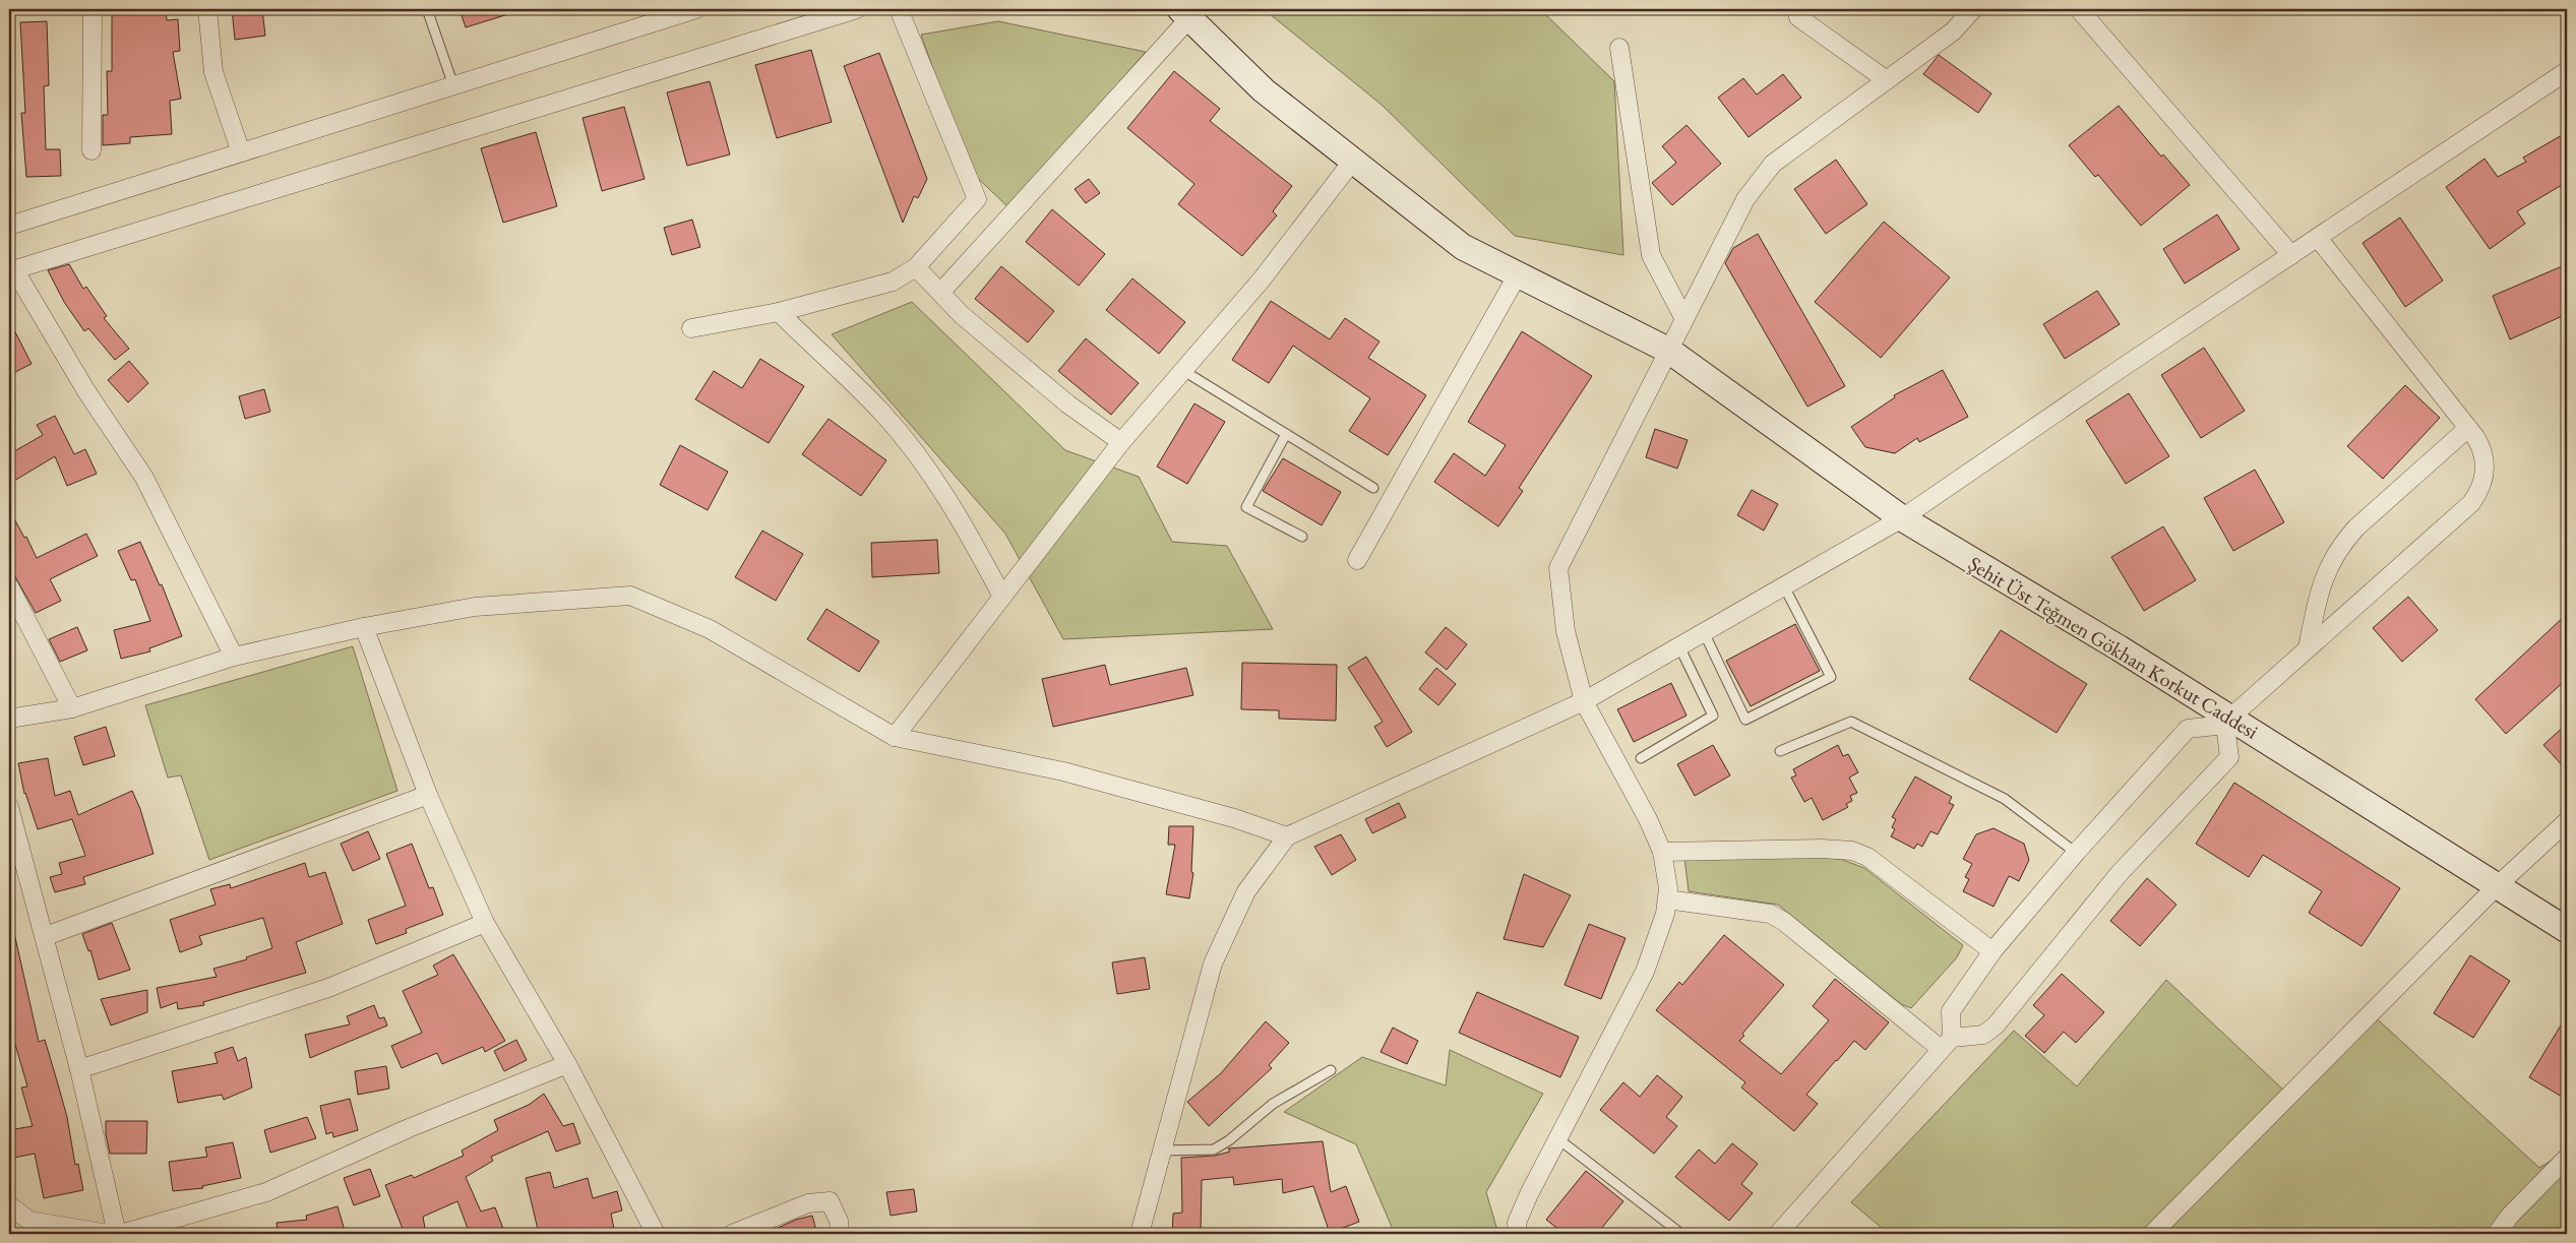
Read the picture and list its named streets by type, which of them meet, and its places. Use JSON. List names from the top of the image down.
{
  "streets": {
    "street": ["Şehit Üst Teğmen Gökhan Korkut Caddesi"]
  }
}
